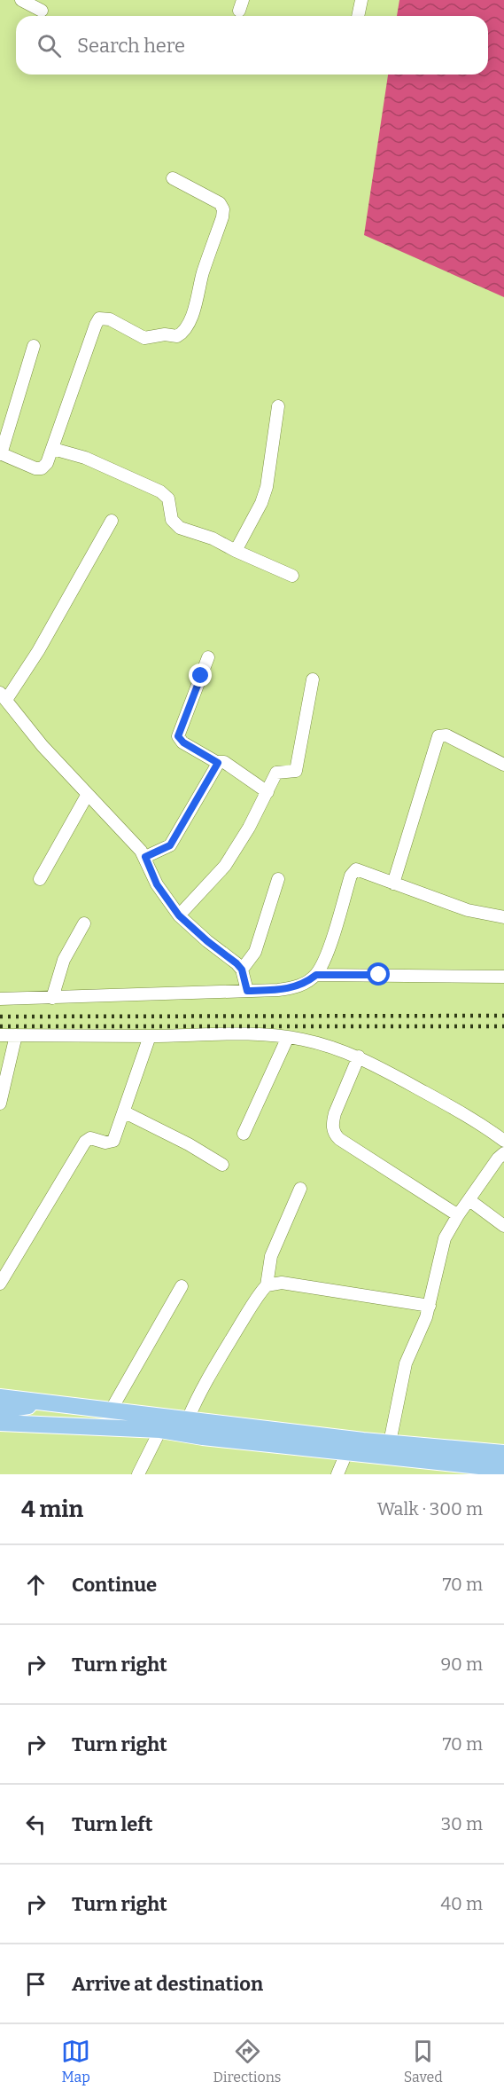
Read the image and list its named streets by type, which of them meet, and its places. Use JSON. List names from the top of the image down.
{
  "page": {
    "search": "Search here",
    "heading": ["4 min", "Walk · 300 m"],
    "list": [
      ["Continue", "70 m"],
      ["Turn right", "90 m"],
      ["Turn right", "70 m"],
      ["Turn left", "30 m"],
      ["Turn right", "40 m"],
      "Arrive at destination"
    ],
    "nav": ["Map", "Directions", "Saved"]
  }
}
